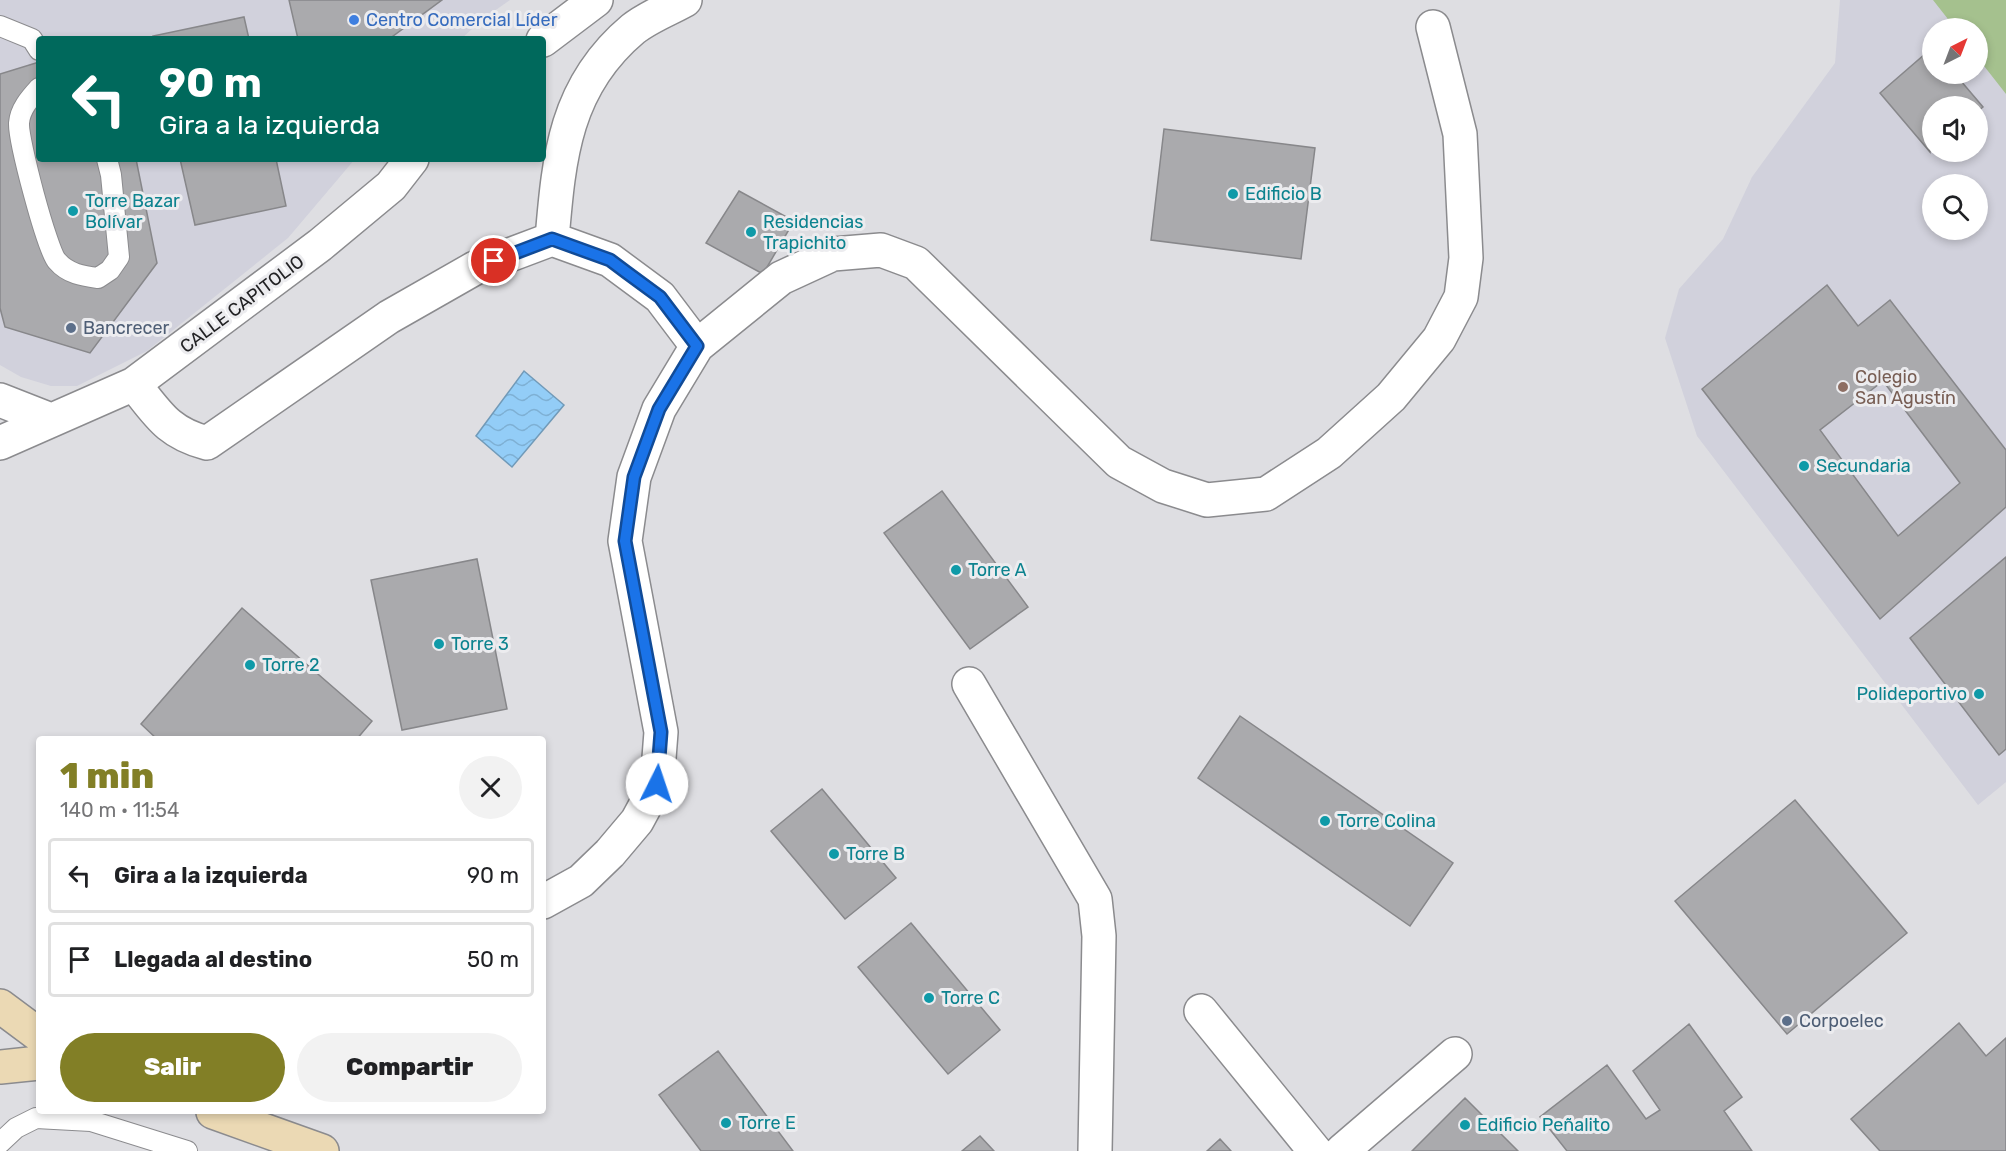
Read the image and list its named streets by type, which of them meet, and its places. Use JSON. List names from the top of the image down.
{
  "streets": {
    "street": ["CALLE CAPITOLIO"]
  },
  "places": [
    "Centro Comercial Líder",
    "Edificio B",
    "Torre Bazar Bolívar",
    "Residencias Trapichito",
    "Bancrecer",
    "Colegio San Agustín",
    "Secundaria",
    "Torre A",
    "Torre 3",
    "Torre 2",
    "Polideportivo",
    "Torre Colina",
    "Torre B",
    "Torre C",
    "Corpoelec",
    "Torre E",
    "Edificio Peñalito"
  ],
  "north": "top right",
  "page": {
    "turn": ["90 m", "Gira a la izquierda"],
    "heading": ["1 min", "140 m · 11:54"],
    "list": [
      {
        "name": "Gira a la izquierda",
        "value": "90 m"
      },
      {
        "name": "Llegada al destino",
        "value": "50 m"
      }
    ],
    "buttons": ["Salir", "Compartir"]
  }
}
